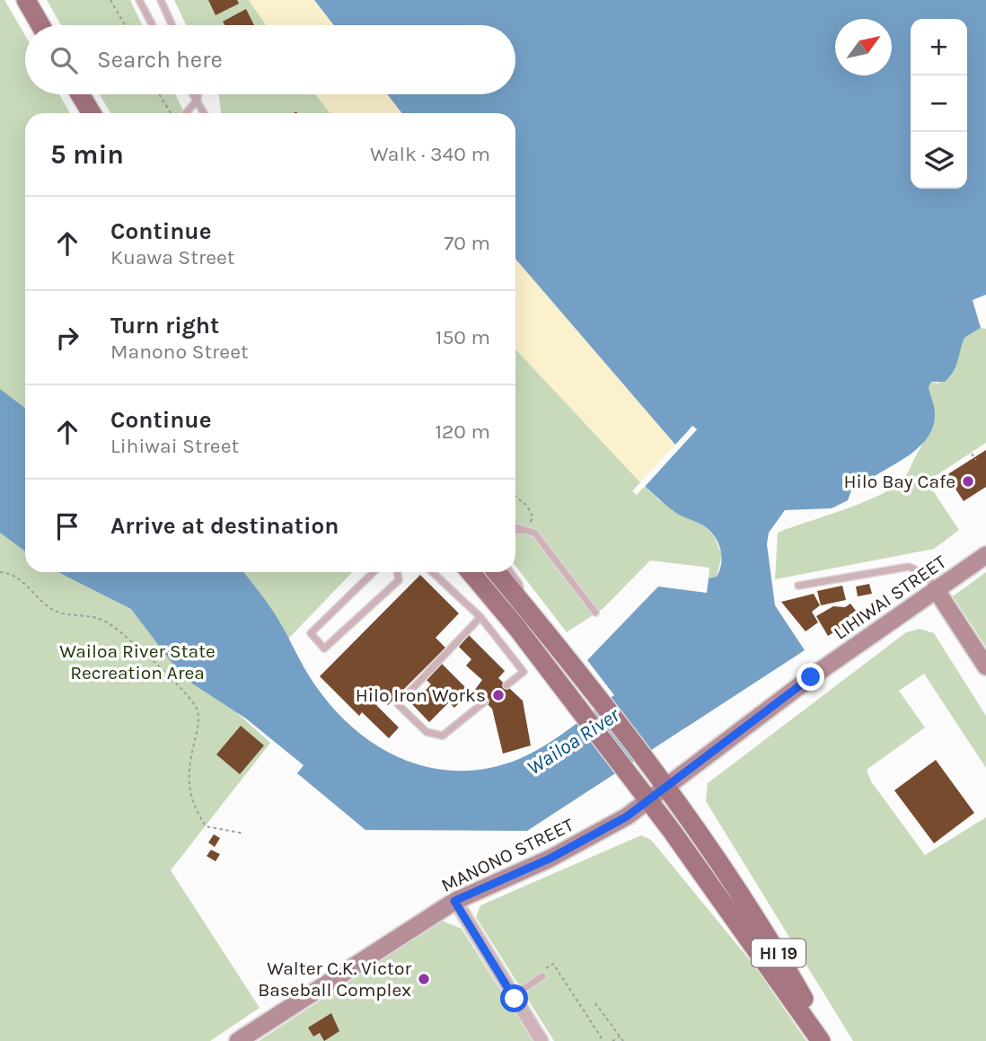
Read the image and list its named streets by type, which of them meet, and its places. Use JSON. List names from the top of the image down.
{
  "streets": {
    "main road": ["HI 19"],
    "street": ["LIHIWAI STREET", "MANONO STREET"]
  },
  "crossings": [
    ["LIHIWAI STREET", "MANONO STREET"],
    ["LIHIWAI STREET", "HI 19"],
    ["MANONO STREET", "HI 19"]
  ],
  "water": ["Wailoa River"],
  "parks": ["Wailoa River State Recreation Area"],
  "places": ["Hilo Bay Cafe", "Hilo Iron Works", "Walter C.K. Victor Baseball Complex"],
  "north": "top right",
  "page": {
    "map_buttons": ["+", "−"],
    "search": "Search here",
    "heading": ["5 min", "Walk · 340 m"],
    "list": [
      ["Continue", "Kuawa Street", "70 m"],
      ["Turn right", "Manono Street", "150 m"],
      ["Continue", "Lihiwai Street", "120 m"],
      "Arrive at destination"
    ]
  }
}
